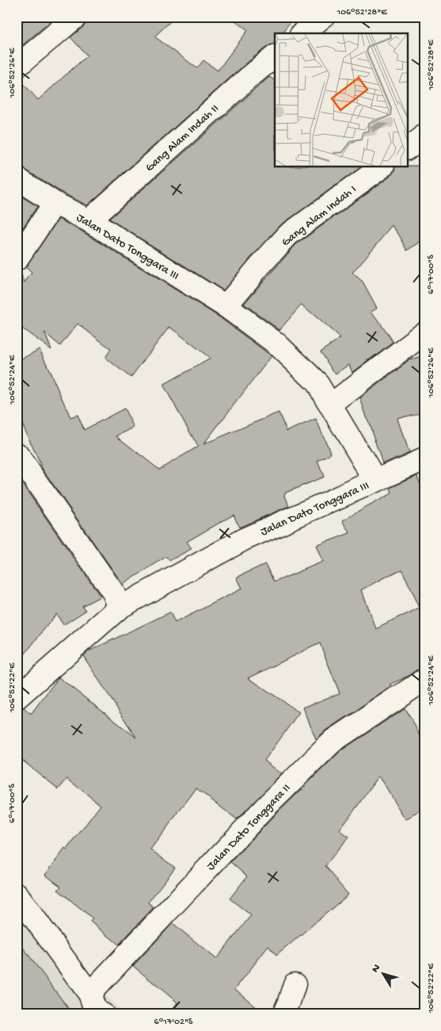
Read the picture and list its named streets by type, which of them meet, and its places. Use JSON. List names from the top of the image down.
{
  "streets": {
    "street": [
      "Gang Alam Indah II",
      "Gang Alam Indah I",
      "Jalan Dato Tonggara III",
      "Jalan Dato Tonggara II"
    ]
  },
  "crossings": [
    ["Gang Alam Indah II", "Jalan Dato Tonggara III"],
    ["Gang Alam Indah I", "Jalan Dato Tonggara III"]
  ],
  "north": "top left",
  "coordinates": [
    "106°52'28\"E",
    "106°52'26\"E",
    "6°17'00\"S",
    "106°52'24\"E",
    "106°52'22\"E",
    "6°17'02\"S"
  ]
}
